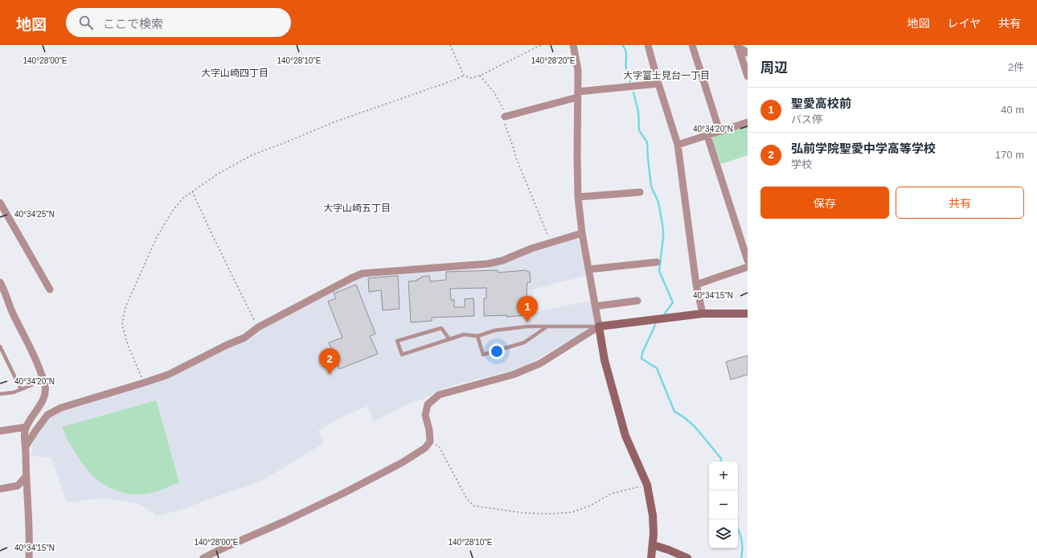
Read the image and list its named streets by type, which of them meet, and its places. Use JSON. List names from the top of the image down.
{
  "districts": ["大字山崎四丁目", "大字富士見台一丁目", "大字山崎五丁目"],
  "page": {
    "header": "地図",
    "search": "ここで検索",
    "nav": ["地図", "レイヤ", "共有"],
    "heading": ["周辺", "2件"],
    "list": [
      {
        "mark": "1",
        "name": "聖愛高校前",
        "note": "バス停",
        "value": "40 m"
      },
      {
        "mark": "2",
        "name": "弘前学院聖愛中学高等学校",
        "note": "学校",
        "value": "170 m"
      }
    ],
    "buttons": ["保存", "共有"],
    "pins": ["1", "2"],
    "map_buttons": ["+", "−"]
  },
  "coordinates": [
    "140°28'00\"E",
    "140°28'10\"E",
    "140°28'20\"E",
    "40°34'20\"N",
    "40°34'25\"N",
    "40°34'15\"N"
  ]
}
